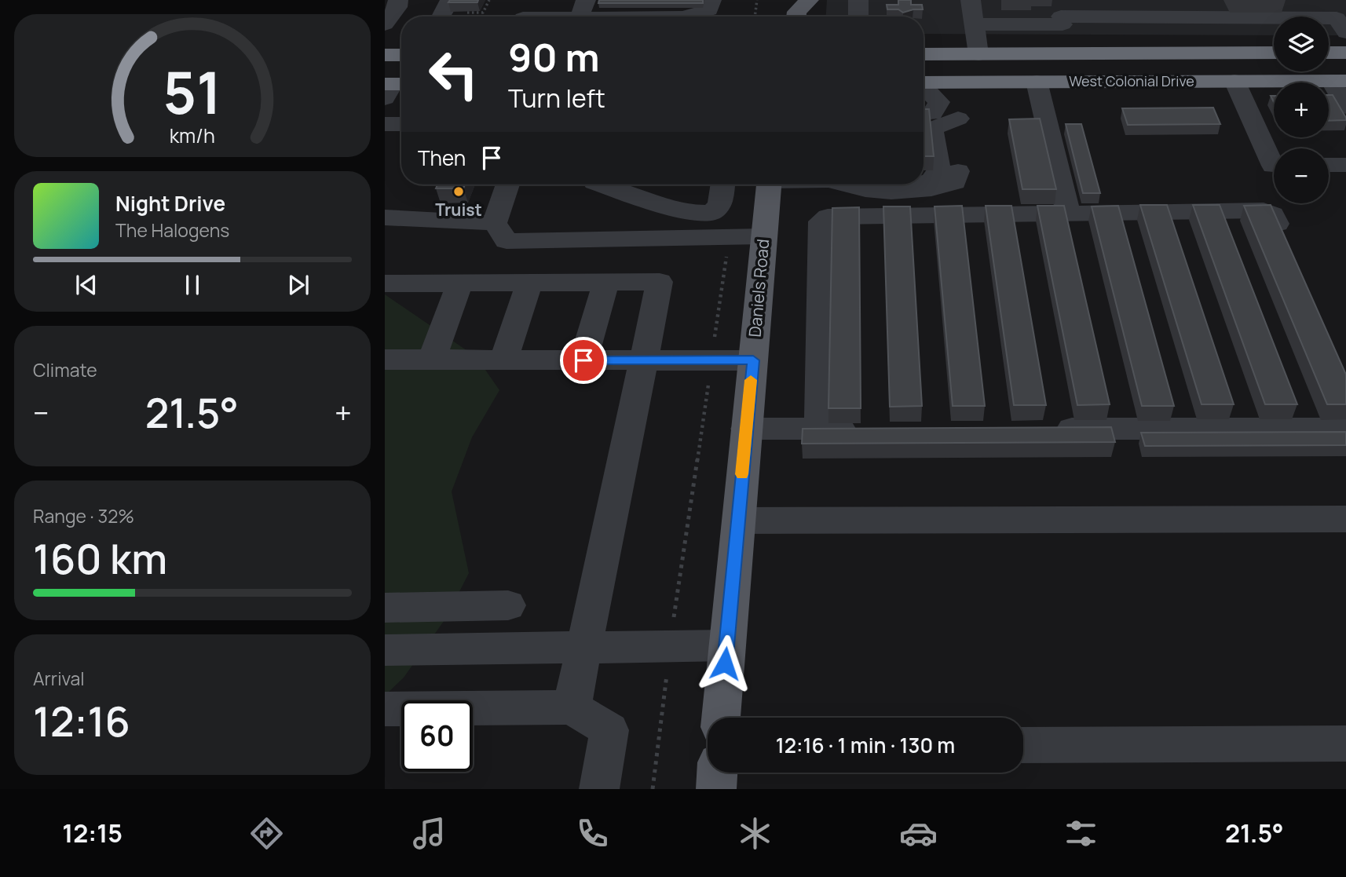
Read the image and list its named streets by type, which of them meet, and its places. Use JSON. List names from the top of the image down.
{
  "streets": {
    "highway": ["West Colonial Drive"],
    "main road": ["Daniels Road"]
  },
  "places": ["Truist"],
  "page": {
    "map_buttons": ["+", "−"],
    "turn": ["90 m", "Turn left"],
    "then": "Then",
    "song": ["Night Drive", "The Halogens"],
    "tile": [
      "Climate",
      ["Range · 32%", "160 km"],
      ["Arrival", "12:16"]
    ],
    "heat": ["−", "21.5°", "+"],
    "limit": "60",
    "trip": "12:16 · 1 min · 130 m",
    "tabs": ["12:15", "21.5°"],
    "gauge": ["51", "km/h"]
  }
}
